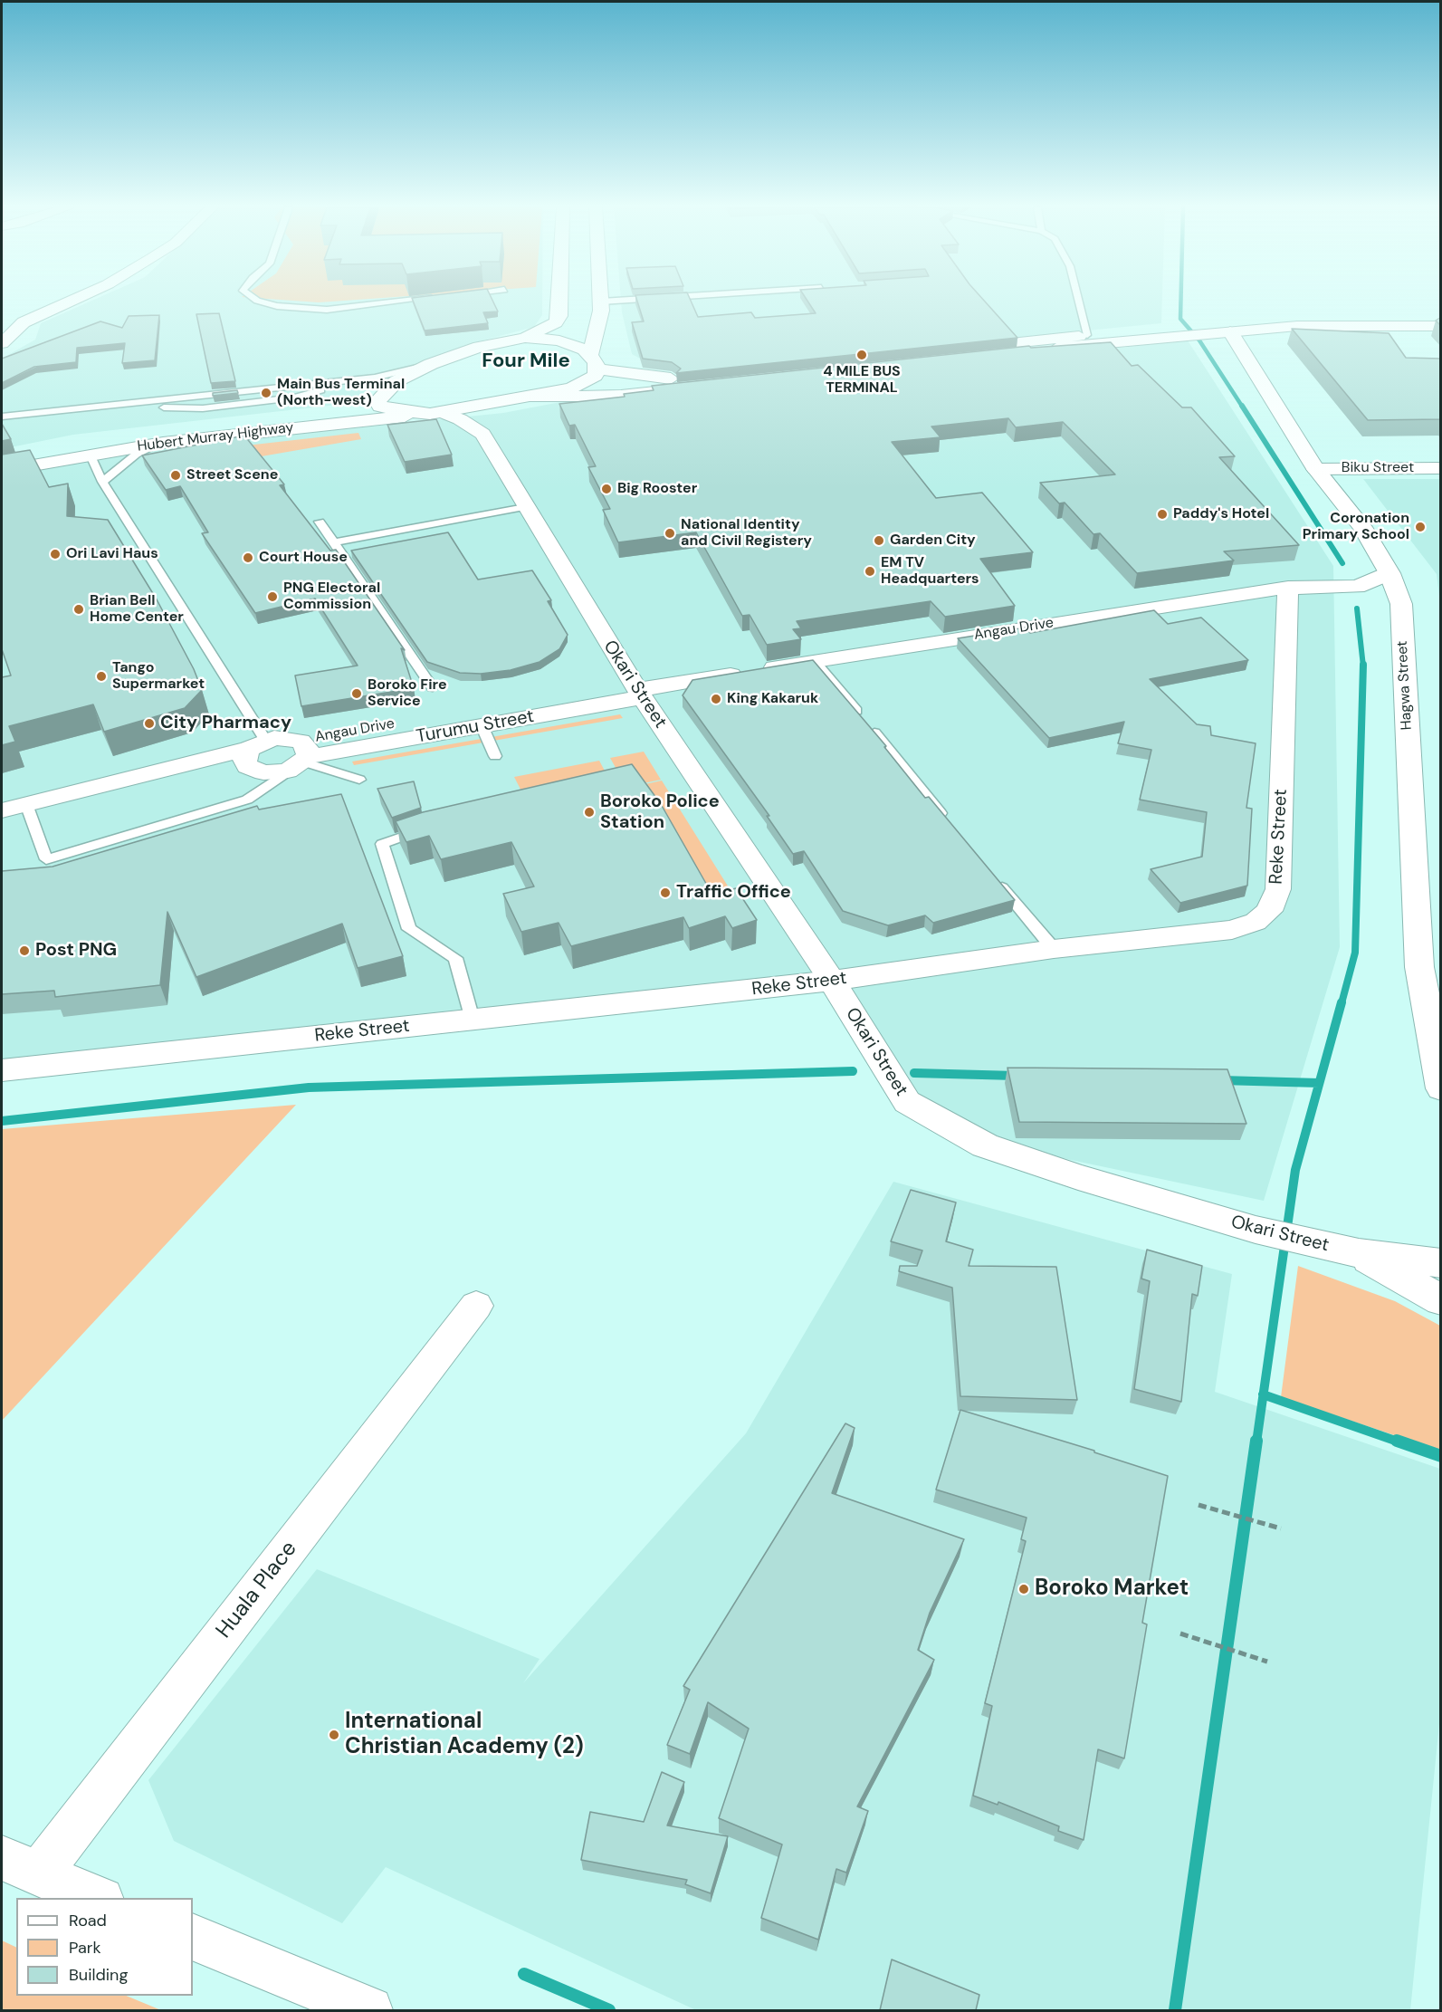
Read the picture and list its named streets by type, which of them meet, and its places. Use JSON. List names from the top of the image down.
{
  "streets": {
    "main road": [
      "Hubert Murray Highway",
      "Okari Street",
      "Hagwa Street",
      "Reke Street"
    ],
    "street": [
      "Biku Street",
      "Angau Drive",
      "Turumu Street",
      "Huala Place"
    ]
  },
  "crossings": [
    ["Hubert Murray Highway", "Okari Street"],
    ["Biku Street", "Hagwa Street"],
    ["Angau Drive", "Okari Street"],
    ["Angau Drive", "Hagwa Street"],
    ["Angau Drive", "Turumu Street"],
    ["Angau Drive", "Reke Street"],
    ["Okari Street", "Turumu Street"],
    ["Okari Street", "Reke Street"]
  ],
  "districts": ["Four Mile"],
  "places": [
    "4 MILE BUS TERMINAL",
    "Main Bus Terminal (North-west)",
    "Street Scene",
    "Big Rooster",
    "Paddy's Hotel",
    "Coronation Primary School",
    "National Identity and Civil Registery",
    "Garden City",
    "Ori Lavi Haus",
    "Court House",
    "EM TV Headquarters",
    "PNG Electoral Commission",
    "Brian Bell Home Center",
    "Tango Supermarket",
    "Boroko Fire Service",
    "King Kakaruk",
    "City Pharmacy",
    "Boroko Police Station",
    "Traffic Office",
    "Post PNG",
    "Boroko Market",
    "International Christian Academy (2)"
  ],
  "legend": ["Road", "Park", "Building"]
}
